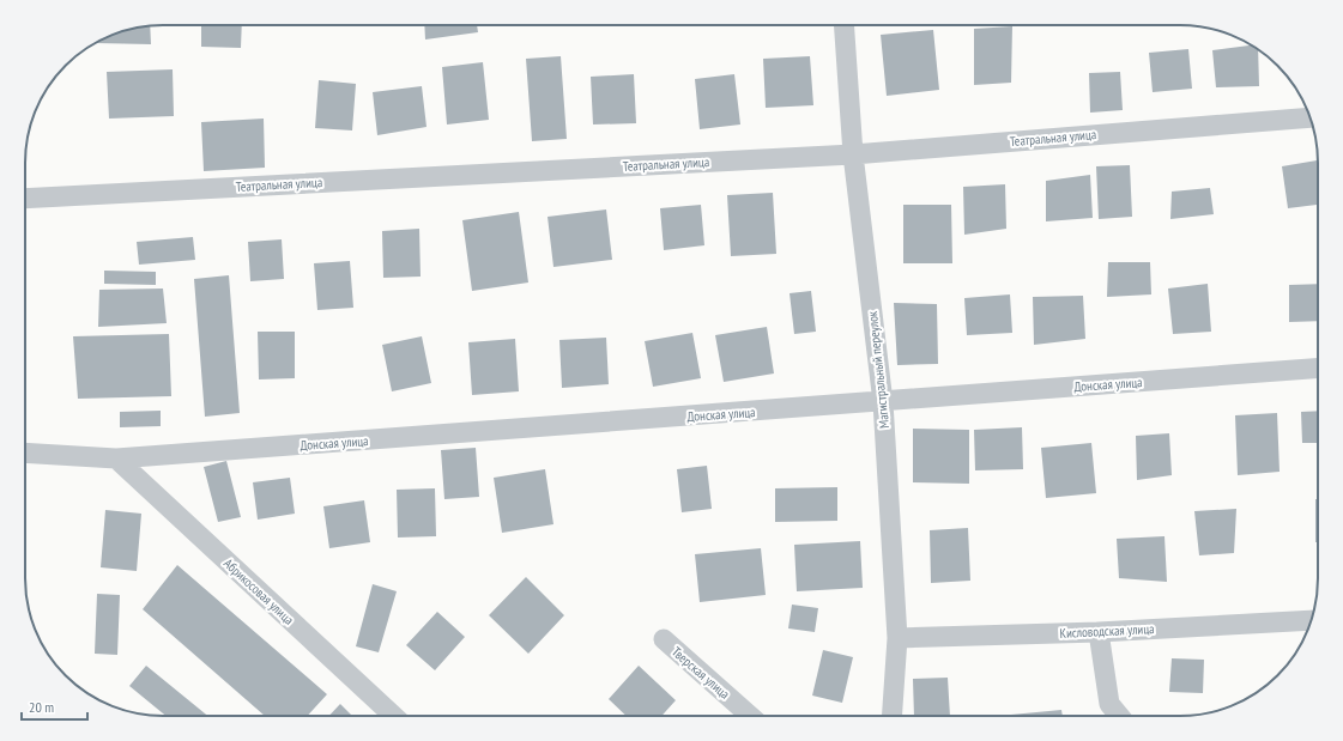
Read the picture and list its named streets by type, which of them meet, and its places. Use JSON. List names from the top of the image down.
{
  "streets": {
    "street": [
      "Театральная улица",
      "Магистральный переулок",
      "Донская улица",
      "Абрикосовая улица",
      "Кисловодская улица",
      "Тверская улица"
    ]
  },
  "crossings": [
    ["Театральная улица", "Магистральный переулок"],
    ["Магистральный переулок", "Донская улица"],
    ["Магистральный переулок", "Кисловодская улица"],
    ["Донская улица", "Абрикосовая улица"]
  ],
  "scale_bar": "20 m"
}
